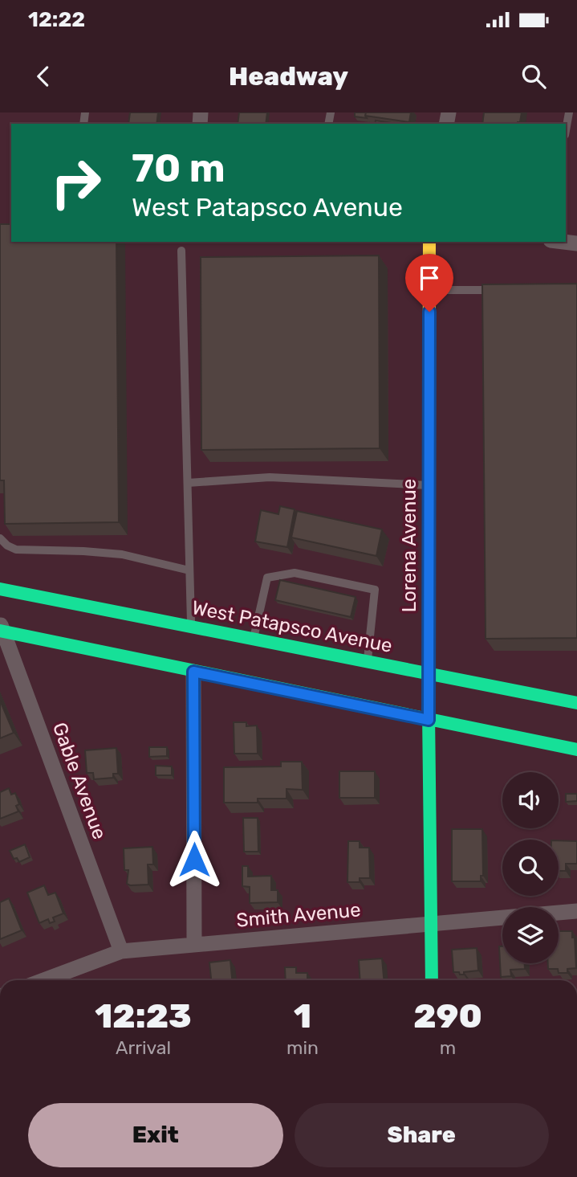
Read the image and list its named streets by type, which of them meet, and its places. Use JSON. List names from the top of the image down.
{
  "streets": {
    "main road": ["Lorena Avenue", "West Patapsco Avenue"],
    "street": ["Gable Avenue", "Smith Avenue"]
  },
  "crossings": [
    ["Lorena Avenue", "West Patapsco Avenue"],
    ["Lorena Avenue", "Smith Avenue"],
    ["Gable Avenue", "Smith Avenue"]
  ],
  "page": {
    "status": "12:22",
    "header": "Headway",
    "turn": ["70 m", "West Patapsco Avenue"],
    "eta": [
      "12:23",
      "Arrival",
      "1",
      "min",
      "290",
      "m"
    ],
    "buttons": ["Exit", "Share"]
  }
}
